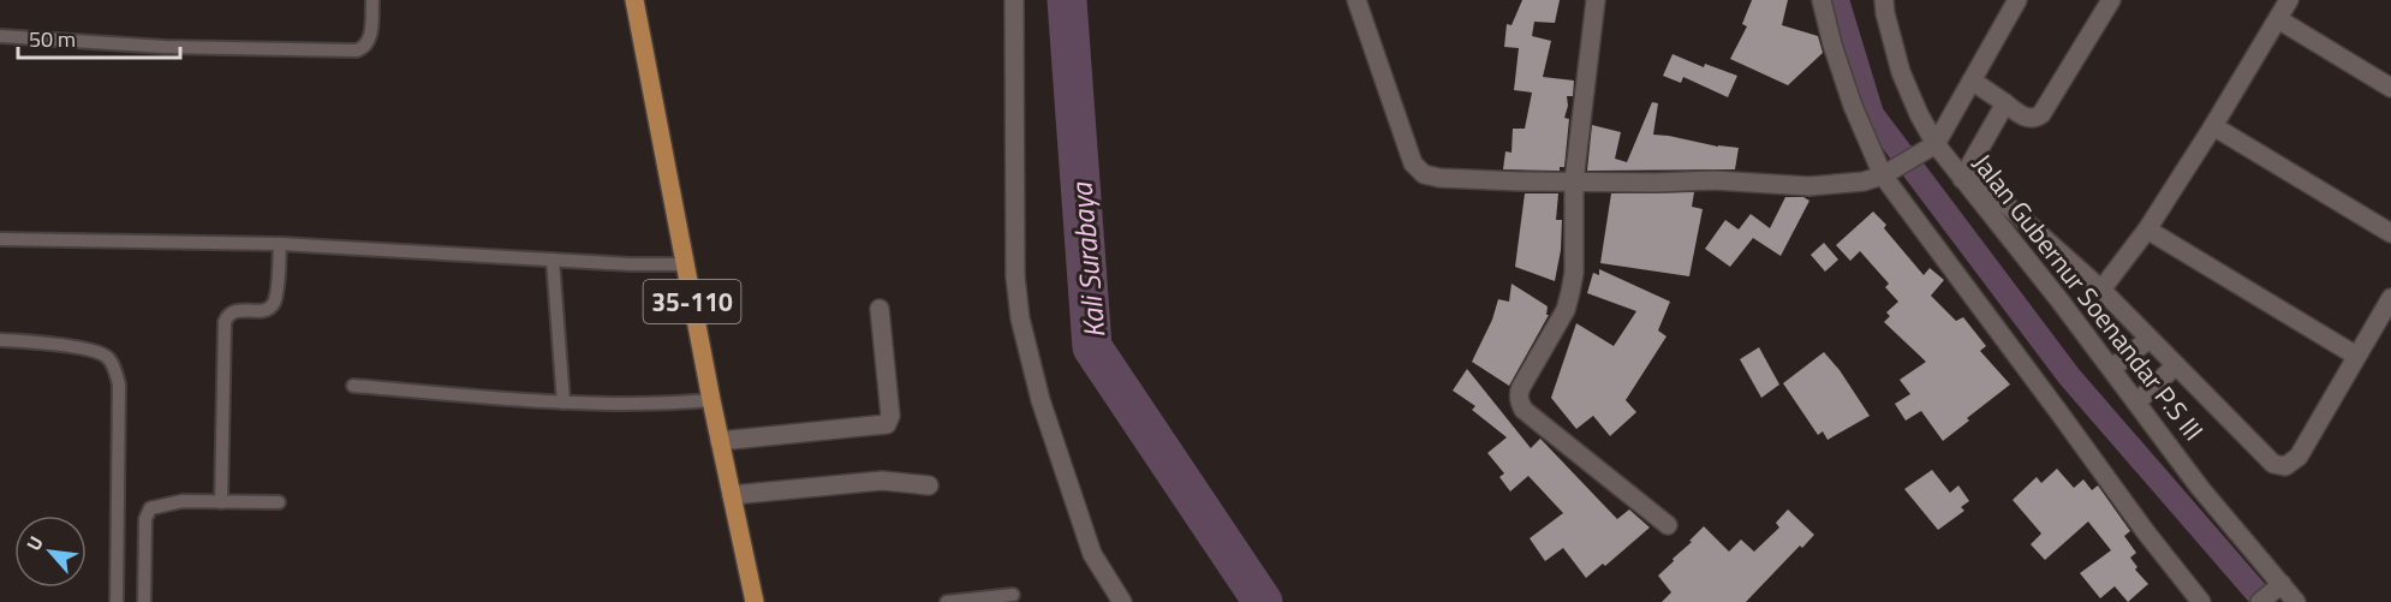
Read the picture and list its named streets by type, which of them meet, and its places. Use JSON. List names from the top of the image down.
{
  "streets": {
    "main road": ["35-110"],
    "street": ["Jalan Gubernur Soenandar P.S III"]
  },
  "water": ["Kali Surabaya"],
  "scale_bar": "50 m",
  "north": "top left"
}
